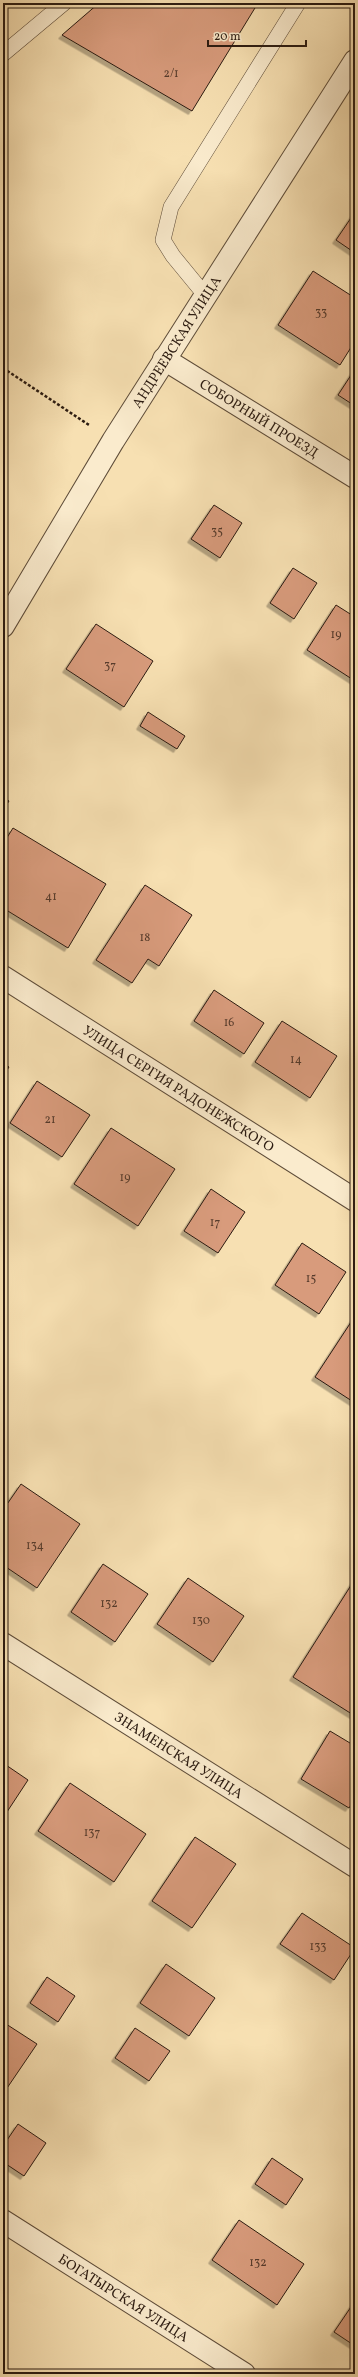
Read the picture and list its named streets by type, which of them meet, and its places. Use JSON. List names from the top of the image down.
{
  "streets": {
    "street": [
      "АНДРЕЕВСКАЯ УЛИЦА",
      "СОБОРНЫЙ ПРОЕЗД",
      "УЛИЦА СЕРГИЯ РАДОНЕЖСКОГО",
      "ЗНАМЕНСКАЯ УЛИЦА",
      "БОГАТЫРСКАЯ УЛИЦА"
    ]
  },
  "crossings": [
    ["АНДРЕЕВСКАЯ УЛИЦА", "СОБОРНЫЙ ПРОЕЗД"]
  ],
  "house_numbers": [
    "2/1",
    "33",
    "35",
    "19",
    "37",
    "41",
    "18",
    "16",
    "14",
    "21",
    "19",
    "17",
    "15",
    "134",
    "132",
    "130",
    "137",
    "133",
    "132"
  ],
  "scale_bar": "20 m"
}
